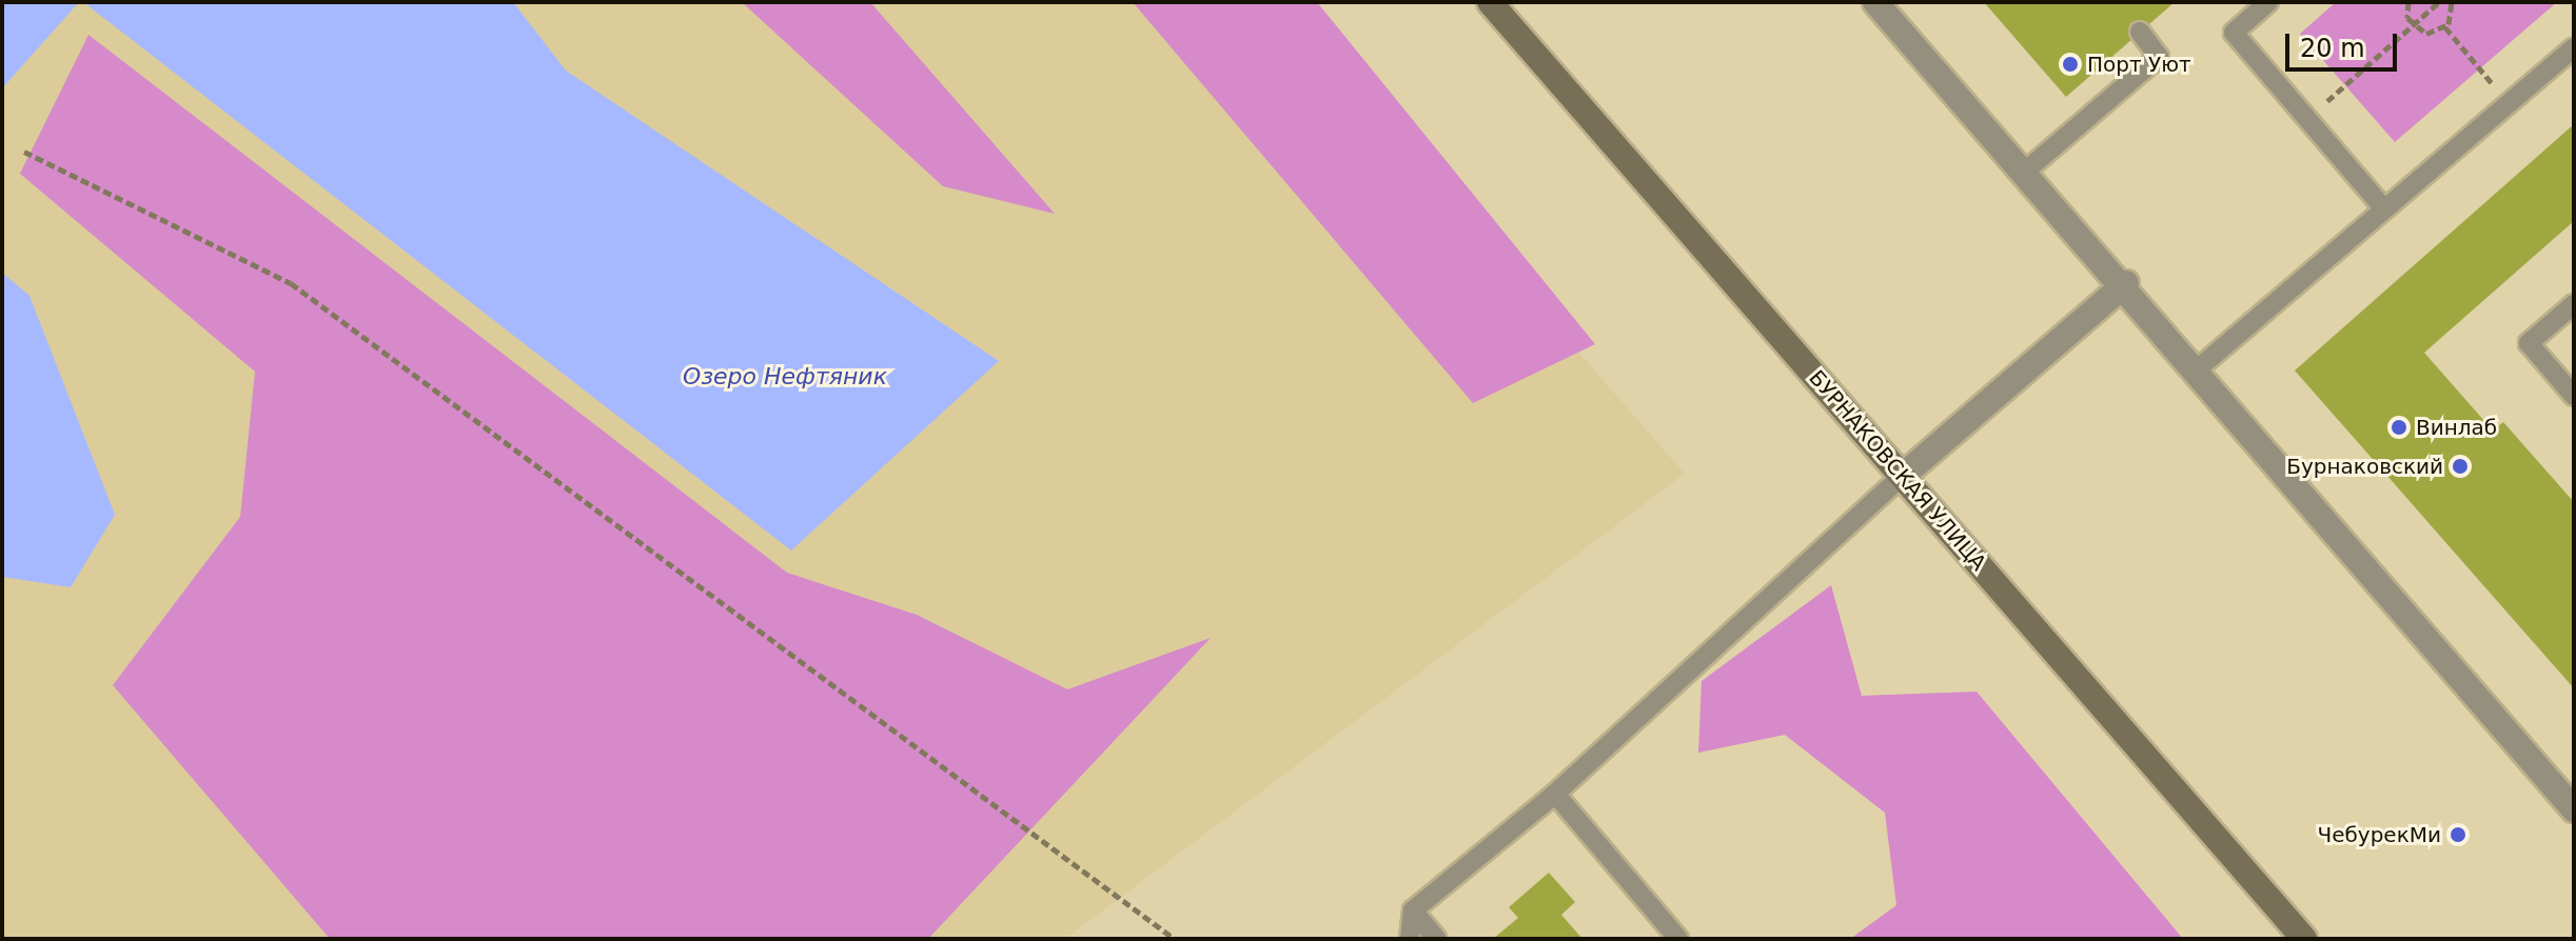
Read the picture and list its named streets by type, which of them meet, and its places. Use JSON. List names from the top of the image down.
{
  "streets": {
    "main road": ["БУРНАКОВСКАЯ УЛИЦА"]
  },
  "water": ["Озеро Нефтяник"],
  "places": [
    "Порт Уют",
    "Винлаб",
    "Бурнаковский",
    "ЧебурекМи"
  ],
  "scale_bar": "20 m"
}
